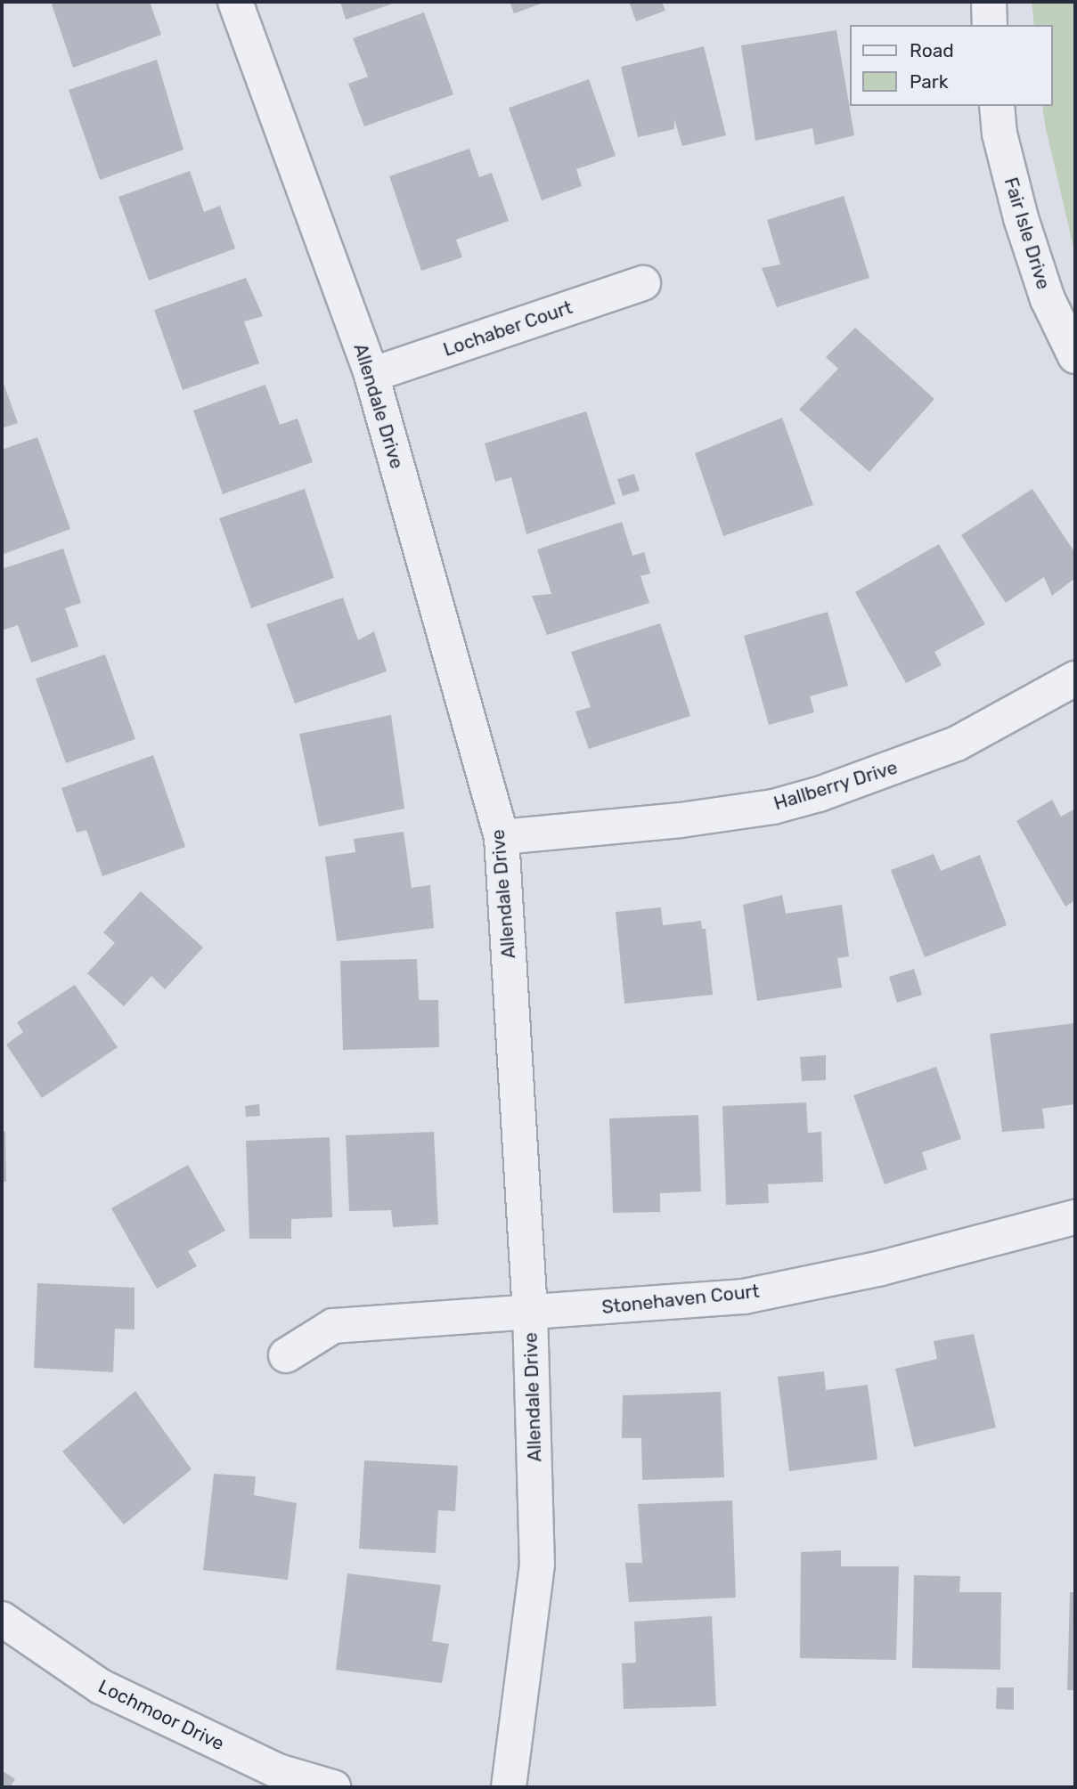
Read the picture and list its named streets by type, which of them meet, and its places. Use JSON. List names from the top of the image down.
{
  "streets": {
    "street": [
      "Fair Isle Drive",
      "Lochaber Court",
      "Allendale Drive",
      "Hallberry Drive",
      "Stonehaven Court",
      "Lochmoor Drive"
    ]
  },
  "crossings": [
    ["Lochaber Court", "Allendale Drive"],
    ["Allendale Drive", "Hallberry Drive"],
    ["Allendale Drive", "Stonehaven Court"]
  ],
  "legend": ["Road", "Park"]
}
